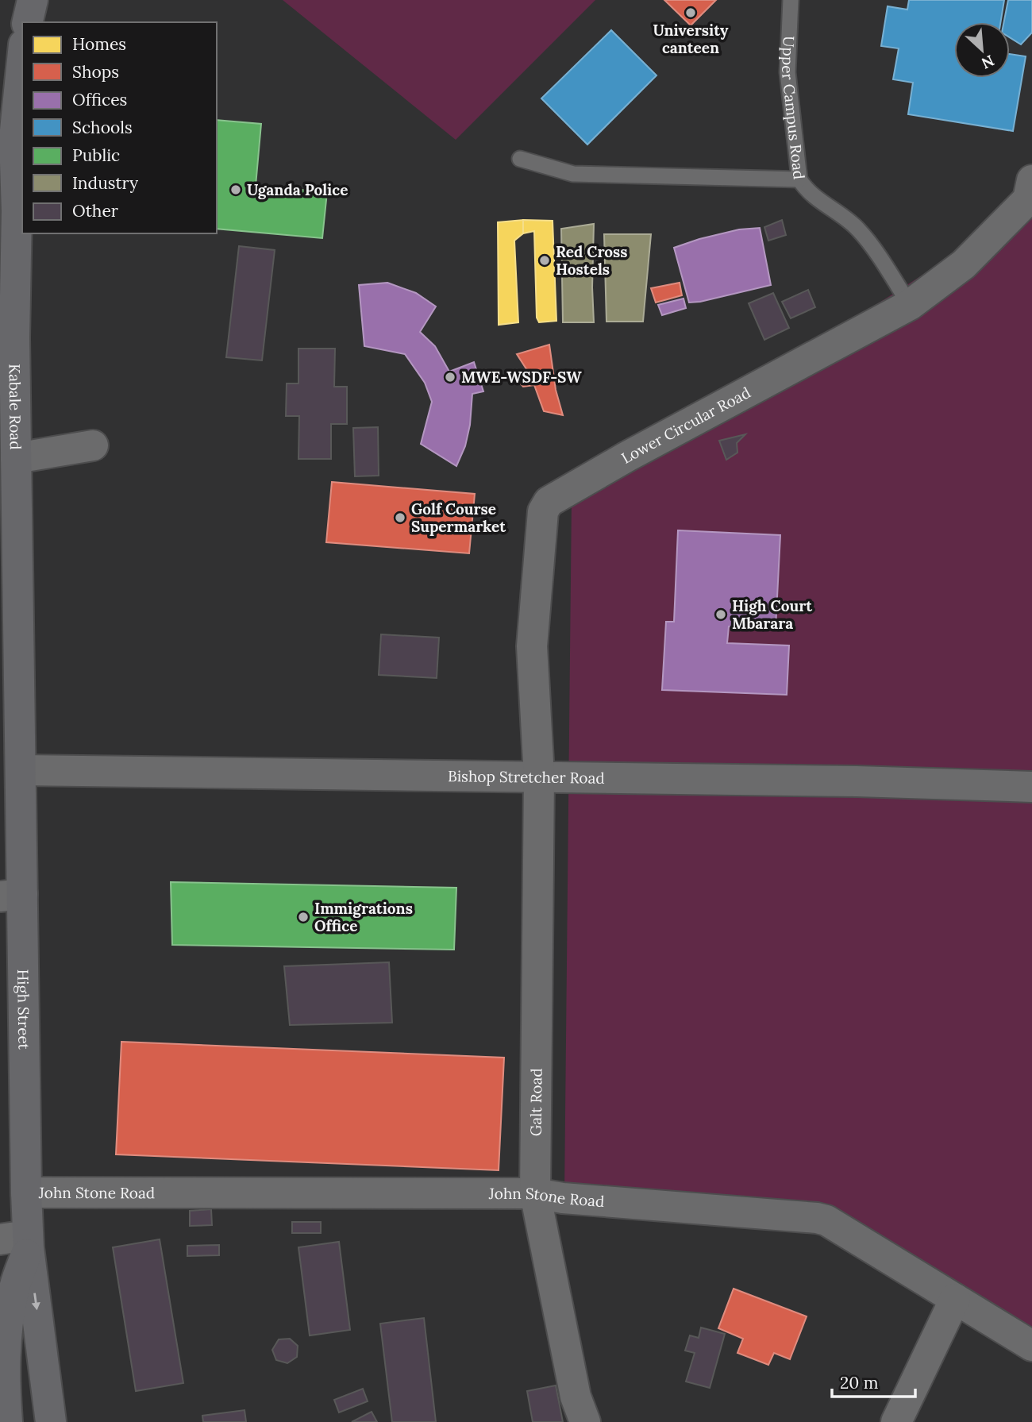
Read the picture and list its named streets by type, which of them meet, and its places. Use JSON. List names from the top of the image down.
{
  "streets": {
    "main road": ["Kabale Road", "High Street"],
    "street": [
      "Lower Circular Road",
      "Bishop Stretcher Road",
      "Galt Road",
      "John Stone Road"
    ],
    "lane": ["Upper Campus Road"]
  },
  "crossings": [
    ["Upper Campus Road", "Lower Circular Road"],
    ["Kabale Road", "Bishop Stretcher Road"],
    ["Kabale Road", "High Street"],
    ["Lower Circular Road", "Bishop Stretcher Road"],
    ["Lower Circular Road", "Galt Road"],
    ["Bishop Stretcher Road", "High Street"],
    ["Bishop Stretcher Road", "Galt Road"],
    ["High Street", "John Stone Road"],
    ["Galt Road", "John Stone Road"]
  ],
  "places": [
    "University canteen",
    "Uganda Police",
    "Red Cross Hostels",
    "MWE-WSDF-SW",
    "Golf Course Supermarket",
    "High Court Mbarara",
    "Immigrations Office"
  ],
  "legend": [
    "Homes",
    "Shops",
    "Offices",
    "Schools",
    "Public",
    "Industry",
    "Other"
  ],
  "scale_bar": "20 m",
  "north": "bottom right"
}
